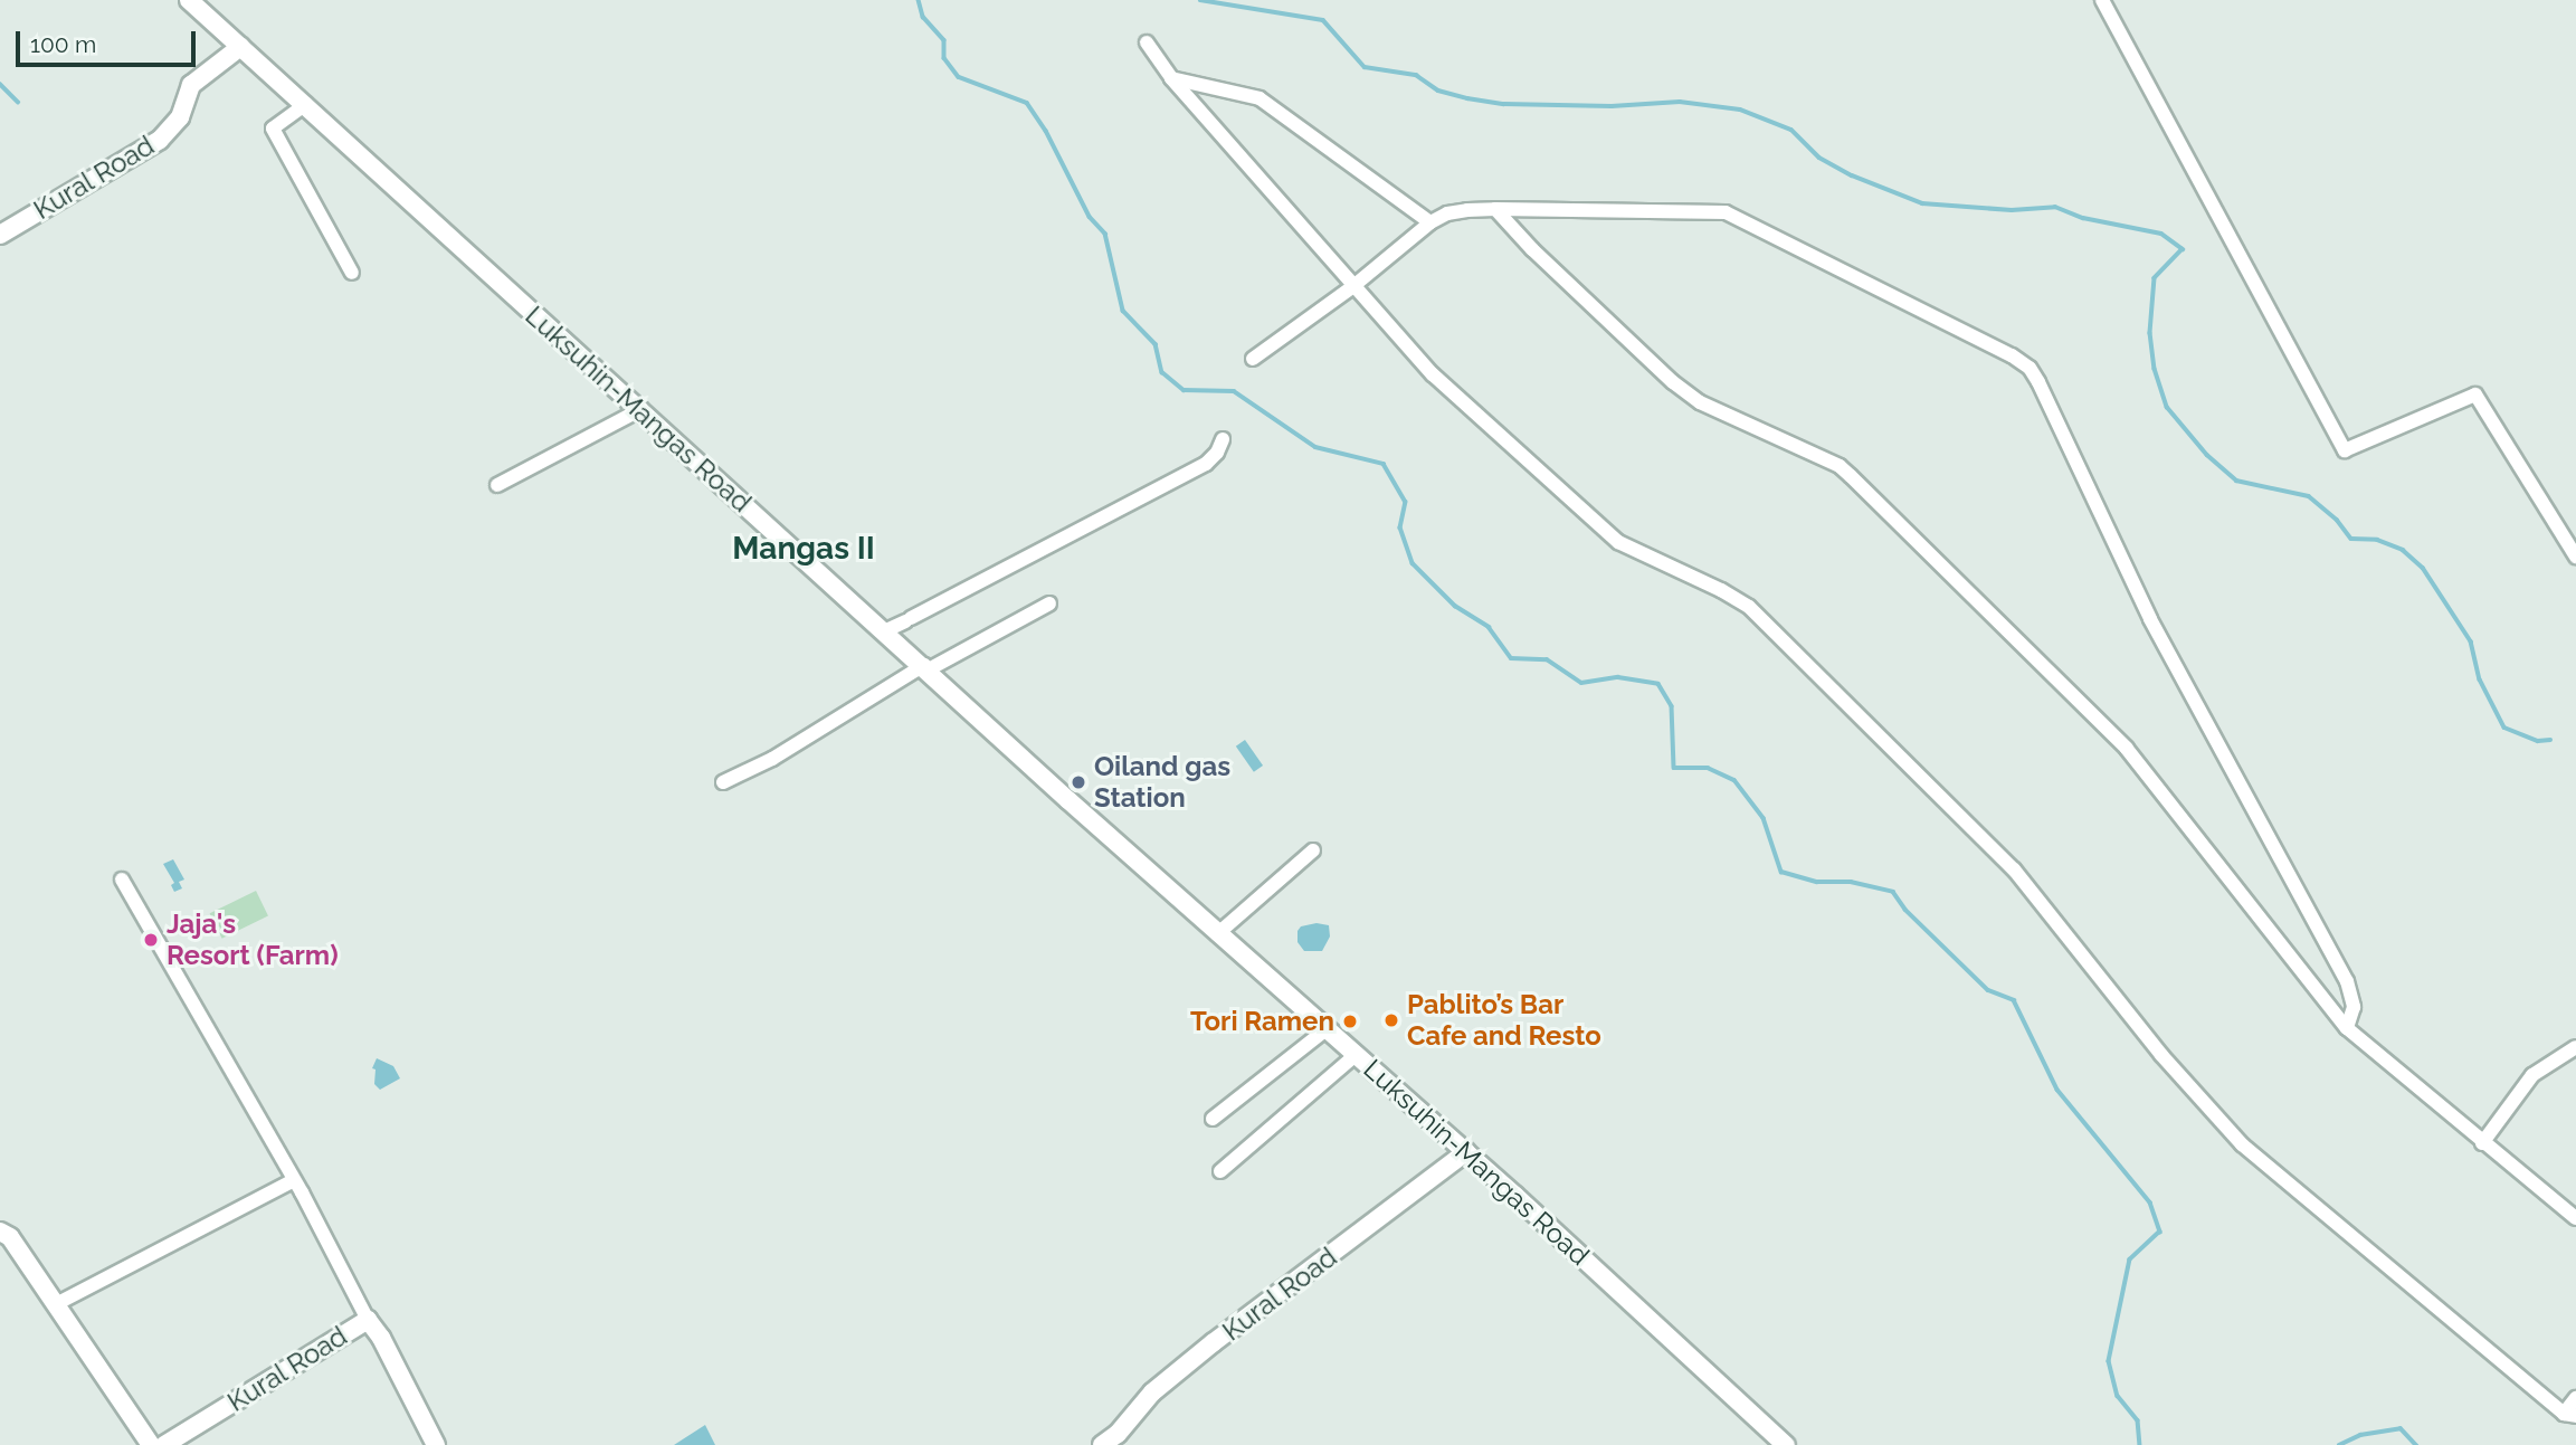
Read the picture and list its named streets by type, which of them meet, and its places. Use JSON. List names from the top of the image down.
{
  "streets": {
    "main road": ["Kural Road", "Luksuhin-Mangas Road"]
  },
  "crossings": [
    ["Kural Road", "Luksuhin-Mangas Road"]
  ],
  "districts": ["Mangas II"],
  "places": [
    "Oiland gas Station",
    "Jaja's Resort (Farm)",
    "Pablito’s Bar Cafe and Resto",
    "Tori Ramen"
  ],
  "scale_bar": "100 m"
}
